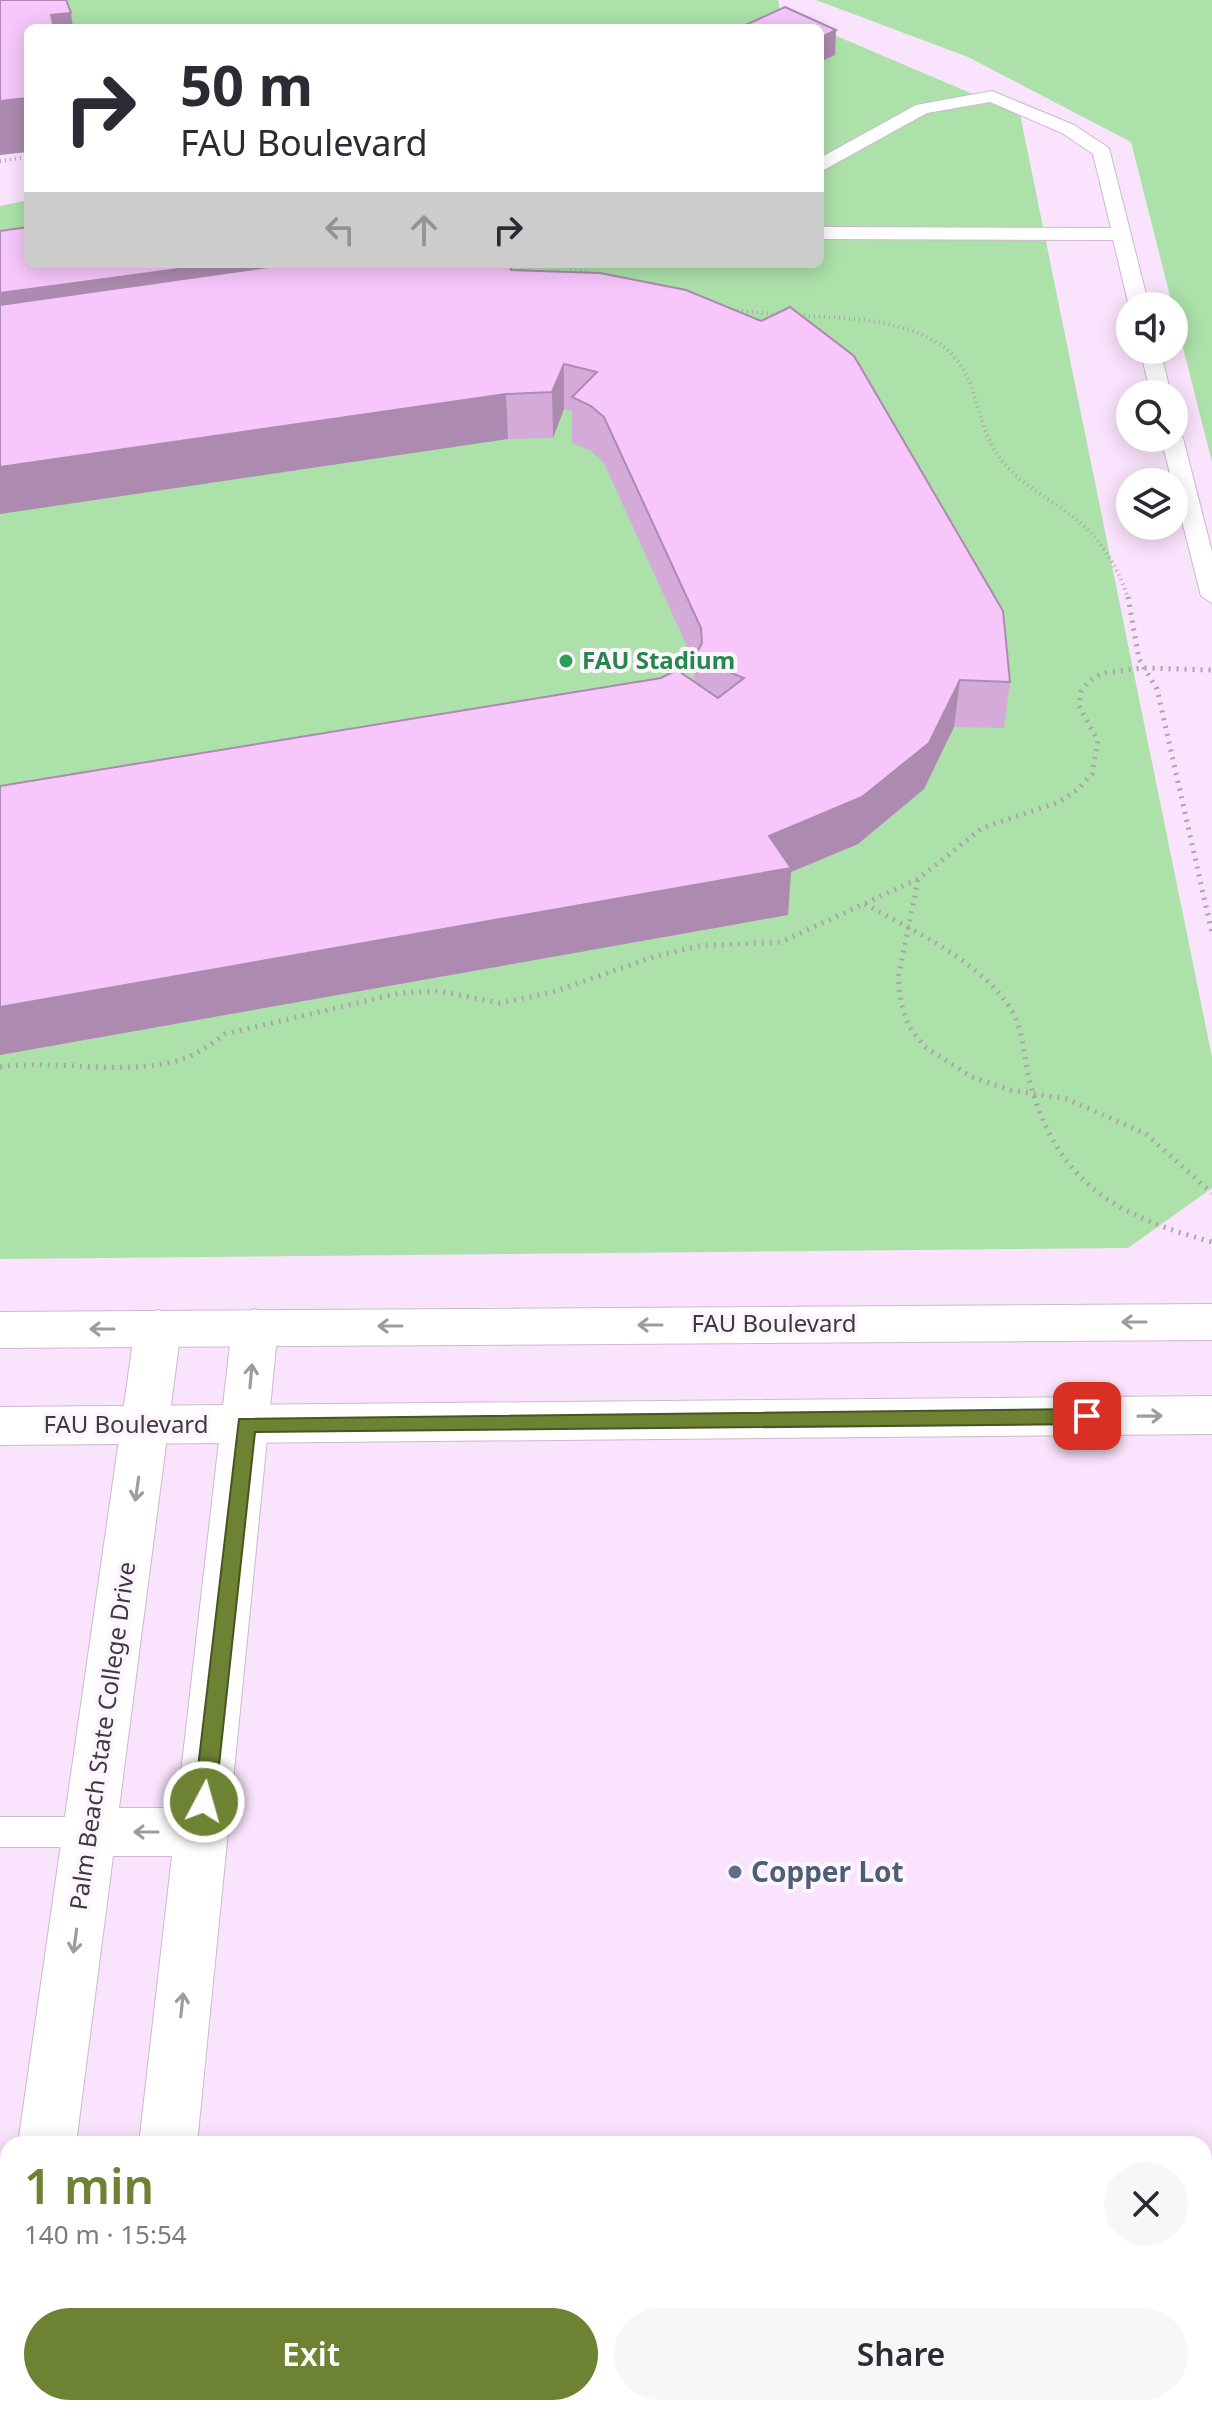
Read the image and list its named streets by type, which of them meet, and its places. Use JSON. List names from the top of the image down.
{
  "streets": {
    "street": ["FAU Boulevard", "Palm Beach State College Drive"]
  },
  "crossings": [
    ["FAU Boulevard", "Palm Beach State College Drive"]
  ],
  "places": ["FAU Stadium", "Copper Lot"],
  "page": {
    "turn": ["50 m", "FAU Boulevard"],
    "heading": ["1 min", "140 m · 15:54"],
    "buttons": ["Exit", "Share"]
  }
}
